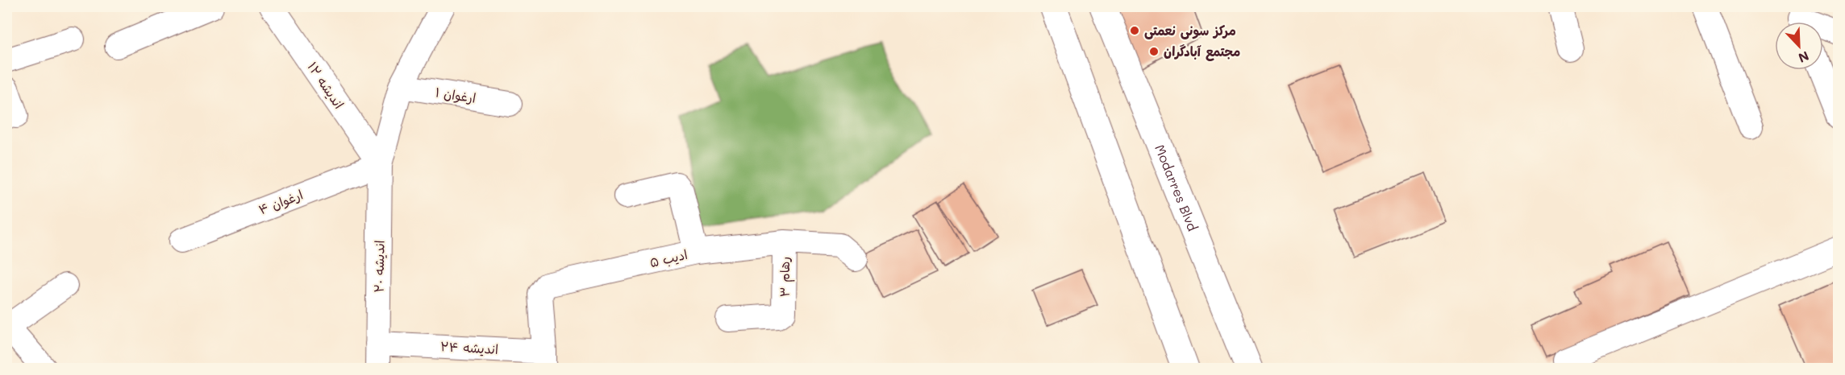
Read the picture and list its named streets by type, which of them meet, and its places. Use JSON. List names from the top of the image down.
{
  "streets": {
    "main road": ["Modarres Blvd"],
    "street": [
      "اندیشه ۱۲",
      "ارغوان ۱",
      "ارغوان ۴",
      "ادیب ۵",
      "اندیشه ۲۰",
      "رهام ۳",
      "اندیشه ۲۴"
    ]
  },
  "crossings": [
    ["اندیشه ۱۲", "ارغوان ۴"],
    ["اندیشه ۱۲", "اندیشه ۲۰"],
    ["ارغوان ۱", "اندیشه ۲۰"],
    ["ارغوان ۴", "اندیشه ۲۰"],
    ["ادیب ۵", "رهام ۳"],
    ["ادیب ۵", "اندیشه ۲۴"],
    ["اندیشه ۲۰", "اندیشه ۲۴"]
  ],
  "places": ["مرکز سونی نعمتی", "مجتمع آبادگران"],
  "north": "bottom right"
}
